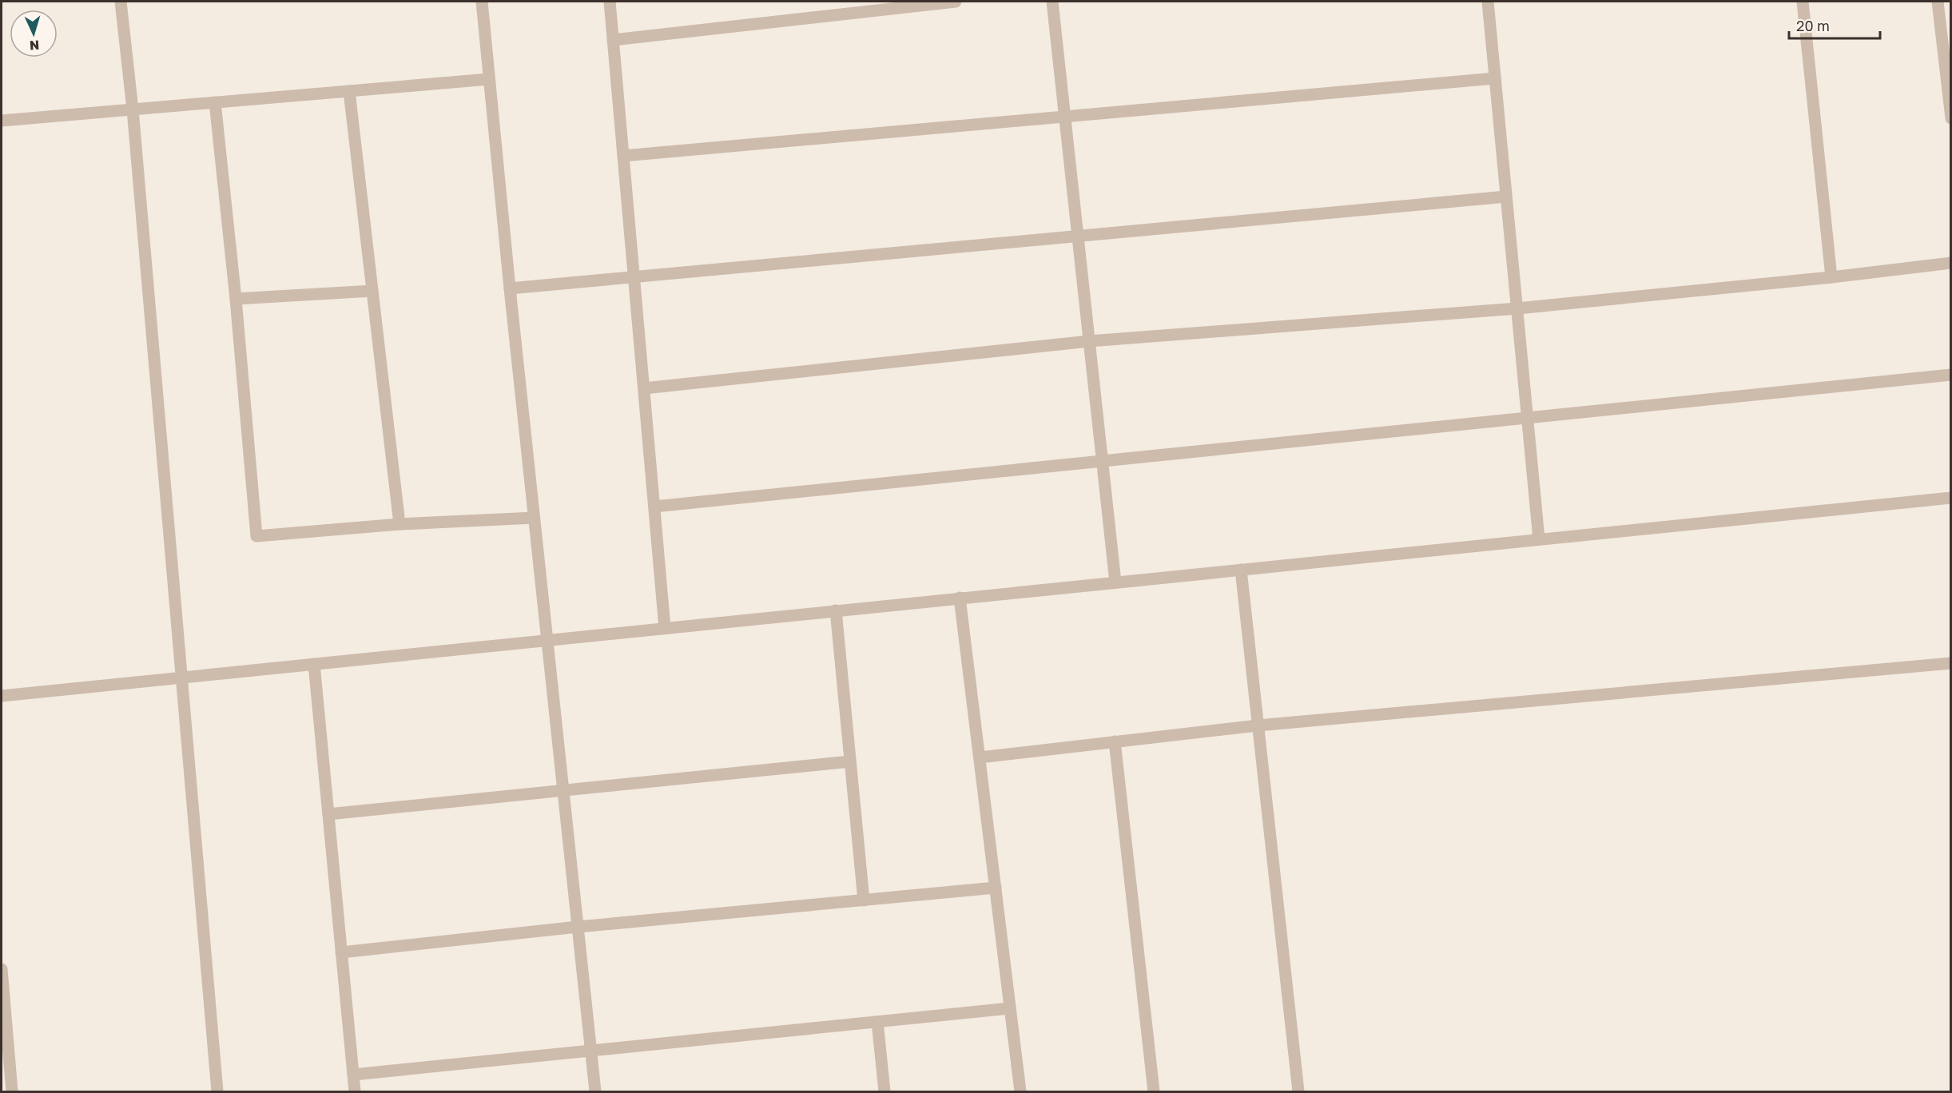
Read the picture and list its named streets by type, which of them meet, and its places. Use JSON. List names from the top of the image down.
{
  "scale_bar": "20 m",
  "north": "bottom"
}
